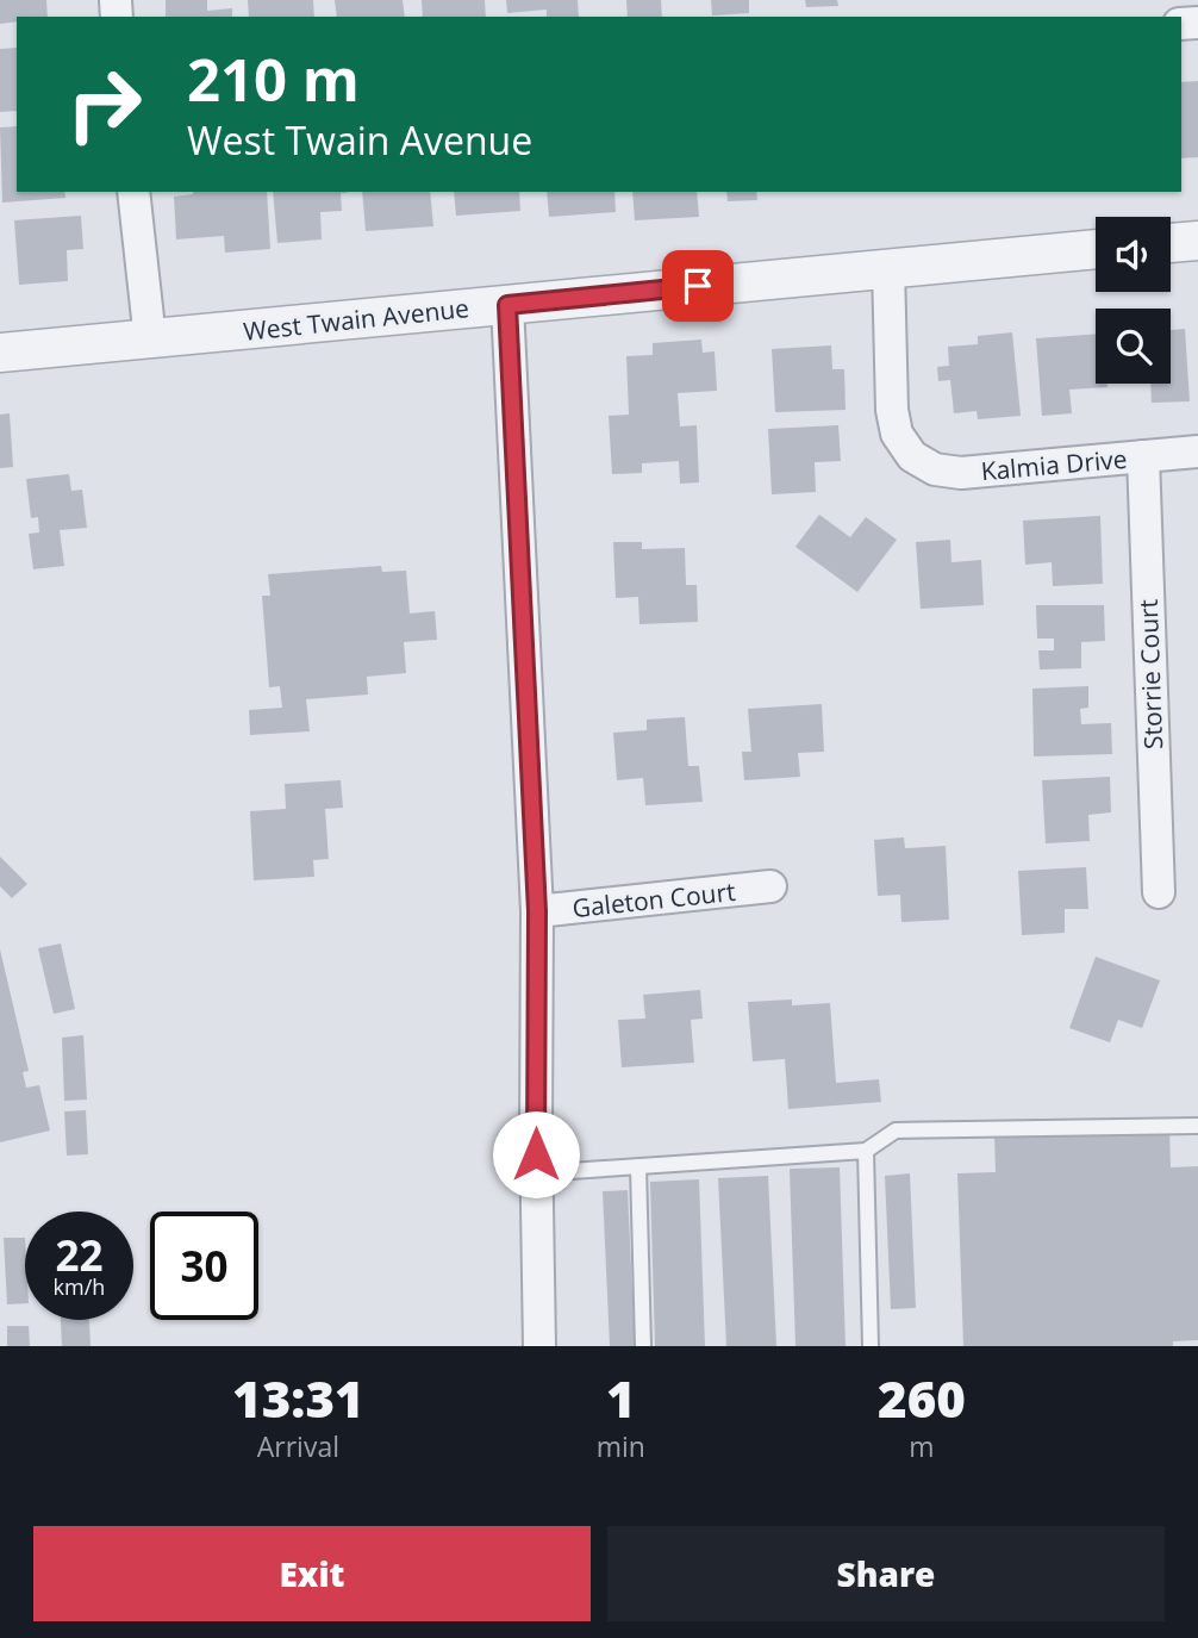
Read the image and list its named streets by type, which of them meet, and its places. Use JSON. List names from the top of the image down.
{
  "streets": {
    "street": [
      "West Twain Avenue",
      "Kalmia Drive",
      "Storrie Court",
      "Galeton Court"
    ]
  },
  "crossings": [
    ["West Twain Avenue", "Kalmia Drive"],
    ["Kalmia Drive", "Storrie Court"]
  ],
  "page": {
    "turn": ["210 m", "West Twain Avenue"],
    "speed": "22 km/h",
    "limit": "30",
    "eta": [
      "13:31",
      "Arrival",
      "1",
      "min",
      "260",
      "m"
    ],
    "buttons": ["Exit", "Share"]
  }
}
